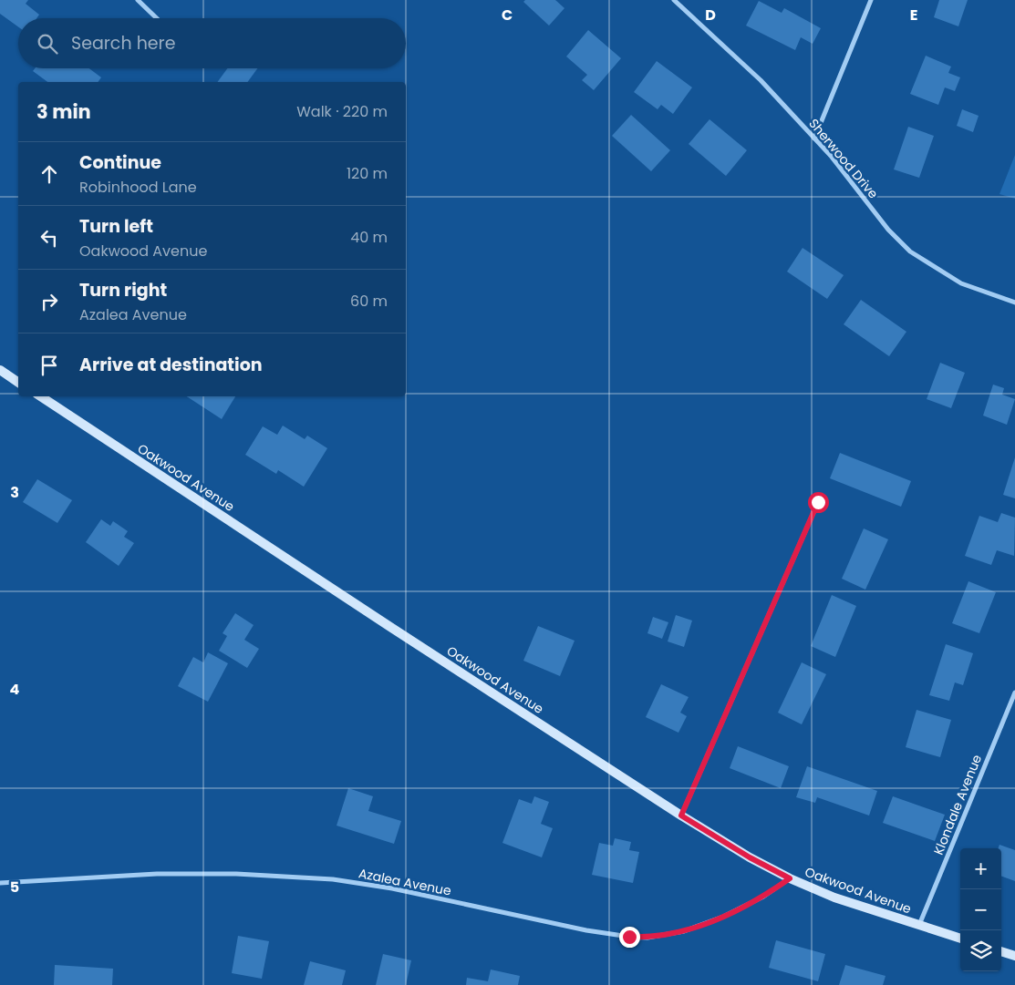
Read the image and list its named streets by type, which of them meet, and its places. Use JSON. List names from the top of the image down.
{
  "streets": {
    "street": [
      "Sherwood Drive",
      "Oakwood Avenue",
      "Klondale Avenue",
      "Azalea Avenue"
    ]
  },
  "crossings": [
    ["Oakwood Avenue", "Klondale Avenue"],
    ["Oakwood Avenue", "Azalea Avenue"]
  ],
  "page": {
    "search": "Search here",
    "heading": ["3 min", "Walk · 220 m"],
    "list": [
      ["Continue", "Robinhood Lane", "120 m"],
      ["Turn left", "Oakwood Avenue", "40 m"],
      ["Turn right", "Azalea Avenue", "60 m"],
      "Arrive at destination"
    ],
    "map_buttons": ["+", "−"]
  },
  "grid": {
    "columns": ["C", "D", "E"],
    "rows": ["3", "4", "5"]
  }
}
